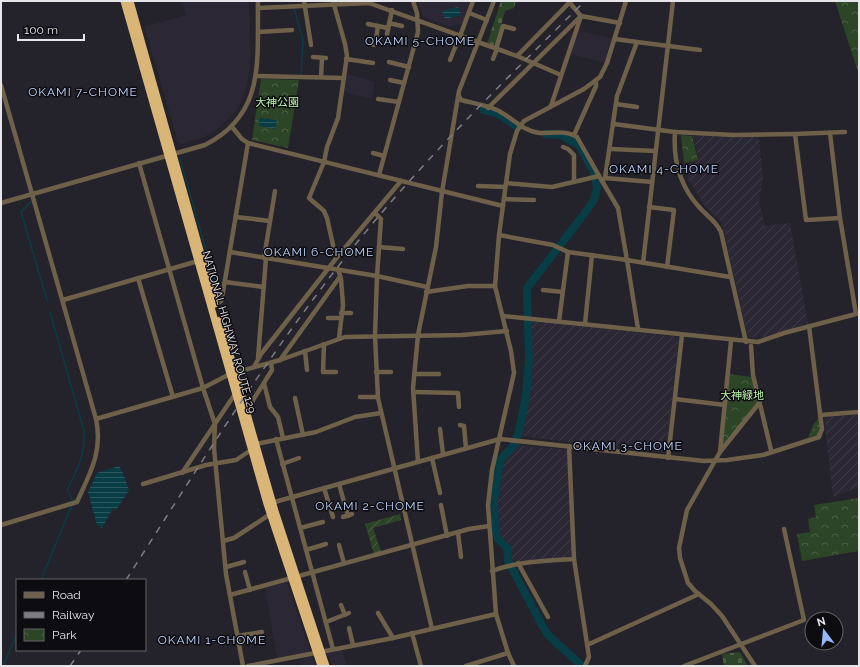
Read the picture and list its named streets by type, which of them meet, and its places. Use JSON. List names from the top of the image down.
{
  "streets": {
    "highway": ["NATIONAL HIGHWAY ROUTE 129"]
  },
  "districts": [
    "OKAMI 5-CHOME",
    "OKAMI 7-CHOME",
    "OKAMI 4-CHOME",
    "OKAMI 6-CHOME",
    "OKAMI 3-CHOME",
    "OKAMI 2-CHOME",
    "OKAMI 1-CHOME"
  ],
  "parks": ["大神公園", "大神緑地"],
  "legend": ["Road", "Railway", "Park"],
  "scale_bar": "100 m",
  "north": "top"
}
